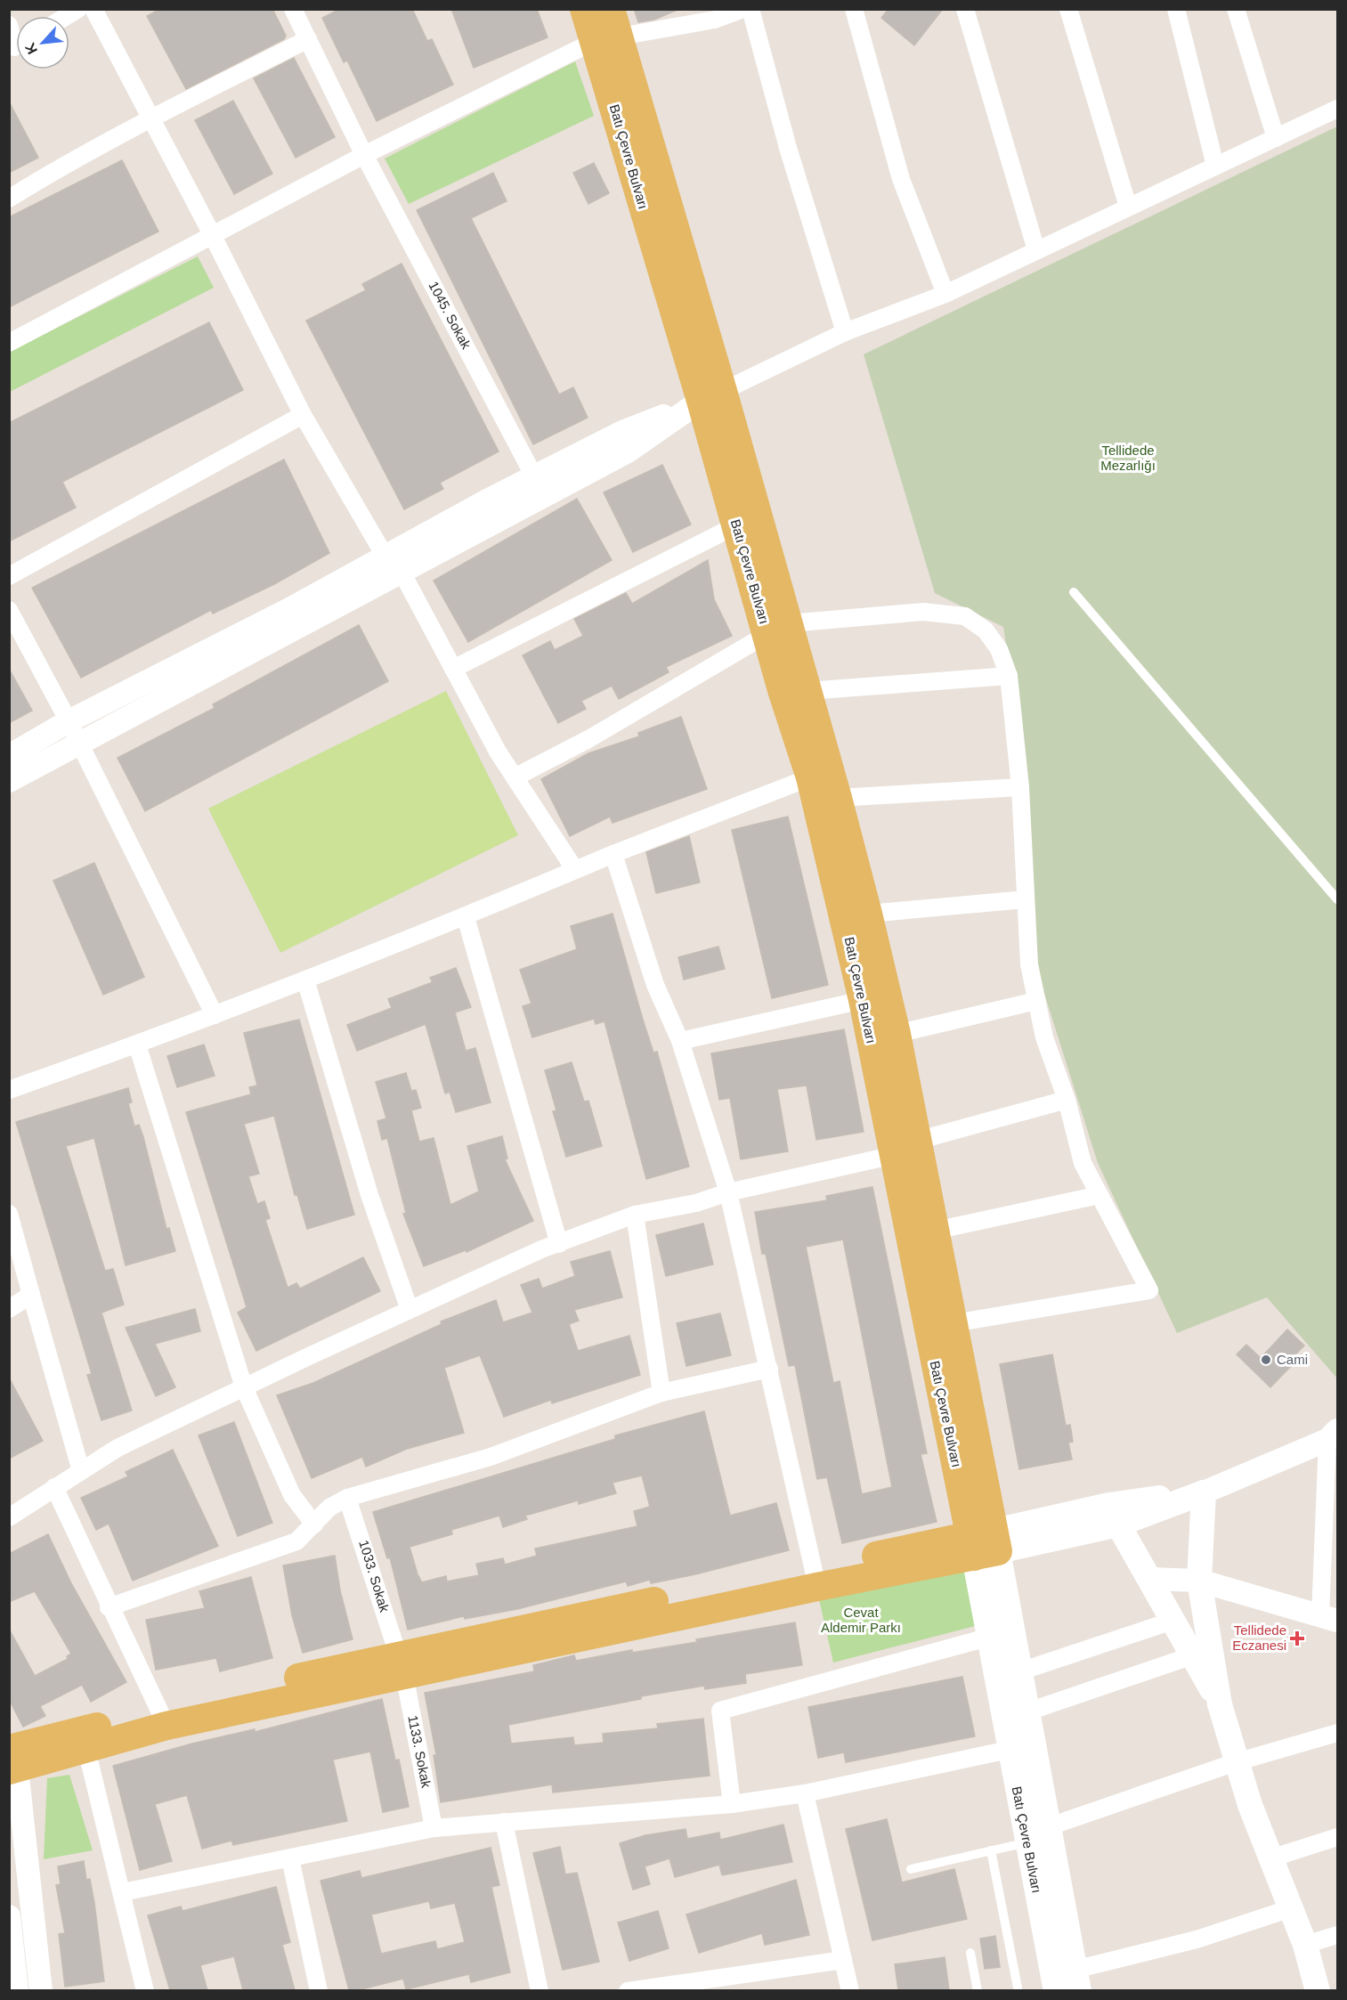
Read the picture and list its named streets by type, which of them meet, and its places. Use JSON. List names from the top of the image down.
{
  "streets": {
    "main road": ["Batı Çevre Bulvarı"],
    "street": ["1045. Sokak", "1033. Sokak", "1133. Sokak"]
  },
  "crossings": [
    ["1033. Sokak", "1133. Sokak"]
  ],
  "parks": ["Tellidede Mezarlığı", "Cevat Aldemir Parkı"],
  "places": {
    "other": ["Cami"],
    "health": ["Tellidede Eczanesi"]
  },
  "north": "bottom left"
}
